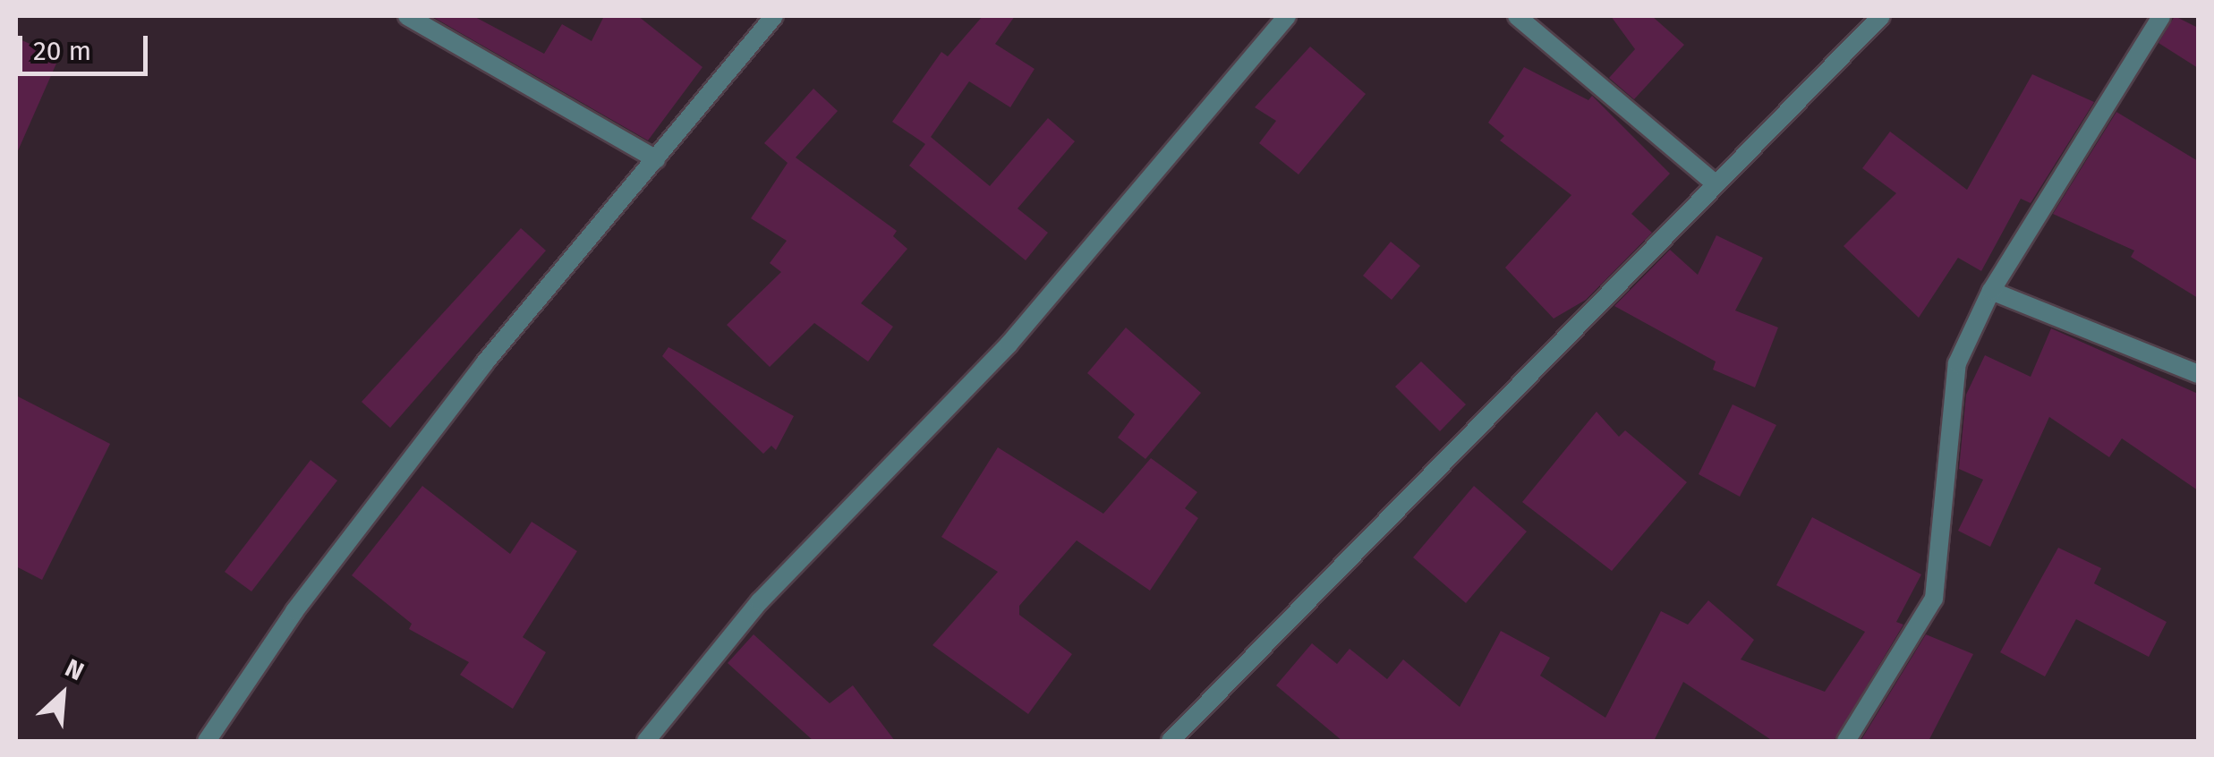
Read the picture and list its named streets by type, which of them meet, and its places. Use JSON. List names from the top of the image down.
{
  "scale_bar": "20 m",
  "north": "top right"
}
